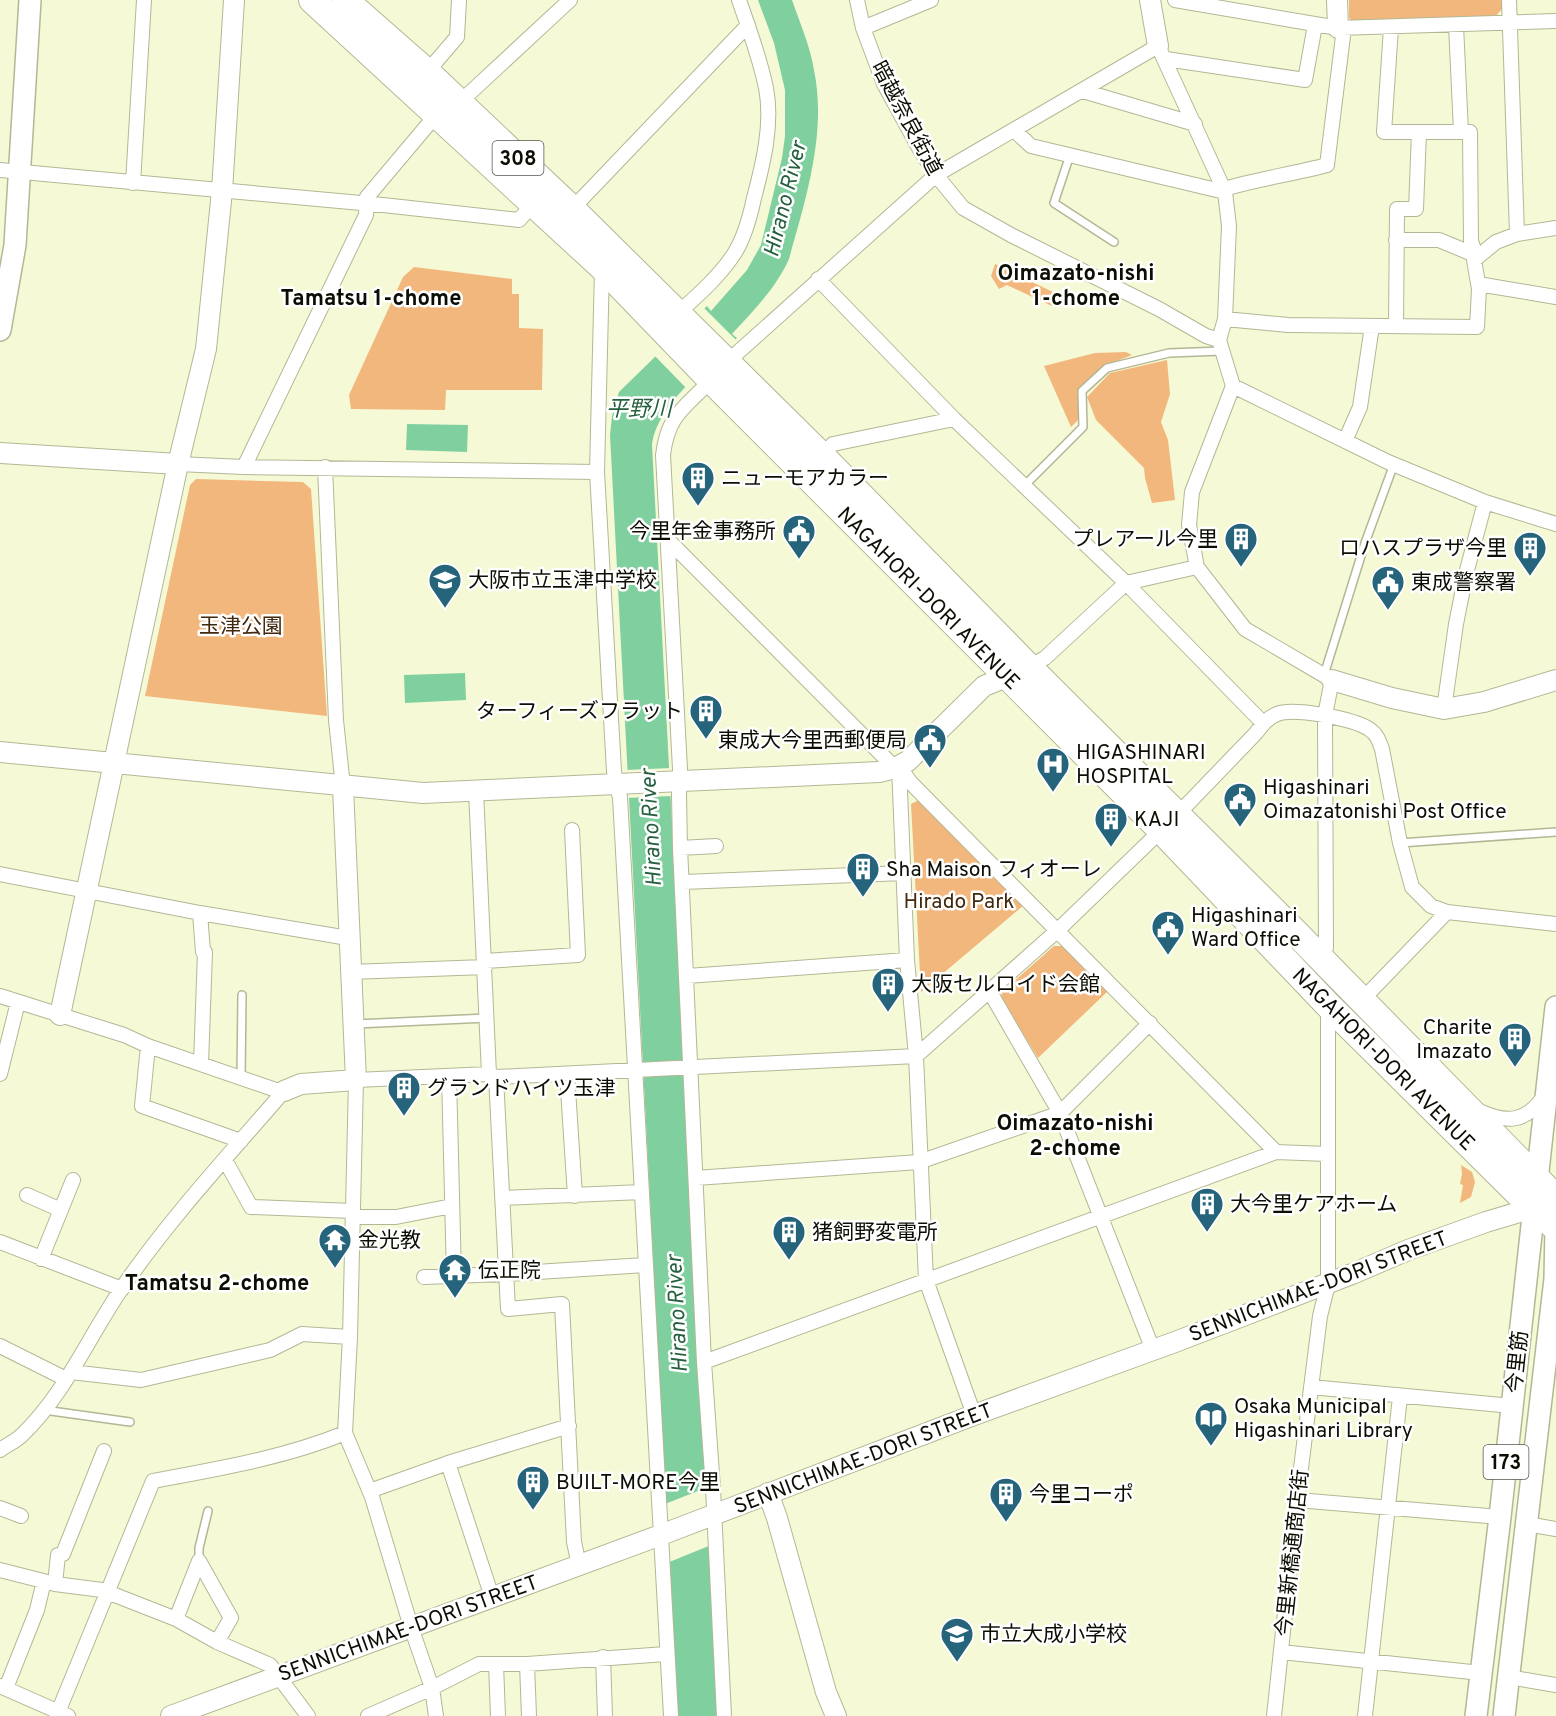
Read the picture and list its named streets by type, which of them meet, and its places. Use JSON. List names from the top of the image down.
{
  "streets": {
    "highway": ["308", "NAGAHORI-DORI AVENUE"],
    "main road": ["今里筋", "173"],
    "street": ["暗越奈良街道", "SENNICHIMAE-DORI STREET", "今里新橋通商店街"]
  },
  "crossings": [
    ["308", "NAGAHORI-DORI AVENUE"],
    ["308", "SENNICHIMAE-DORI STREET"],
    ["308", "今里筋"],
    ["NAGAHORI-DORI AVENUE", "SENNICHIMAE-DORI STREET"],
    ["NAGAHORI-DORI AVENUE", "今里筋"],
    ["NAGAHORI-DORI AVENUE", "今里新橋通商店街"],
    ["SENNICHIMAE-DORI STREET", "今里筋"],
    ["SENNICHIMAE-DORI STREET", "今里新橋通商店街"]
  ],
  "districts": [
    "Oimazato-nishi 1-chome",
    "Tamatsu 1-chome",
    "Oimazato-nishi 2-chome",
    "Tamatsu 2-chome"
  ],
  "water": ["Hirano River", "平野川"],
  "parks": ["玉津公園", "Hirado Park"],
  "places": {
    "building": [
      "ニューモアカラー",
      "プレアール今里",
      "ロハスプラザ今里",
      "ターフィーズフラット",
      "KAJI",
      "Sha Maison フィオーレ",
      "大阪セルロイド会館",
      "Charite Imazato",
      "グランドハイツ玉津",
      "大今里ケアホーム",
      "猪飼野変電所",
      "BUILT-MORE今里",
      "今里コーポ"
    ],
    "public building": [
      "今里年金事務所",
      "東成警察署",
      "東成大今里西郵便局",
      "Higashinari Oimazatonishi Post Office",
      "Higashinari Ward Office"
    ],
    "school or university": ["大阪市立玉津中学校", "市立大成小学校"],
    "hospital": ["HIGASHINARI HOSPITAL"],
    "temple": ["金光教", "伝正院"],
    "library": ["Osaka Municipal Higashinari Library"]
  }
}
